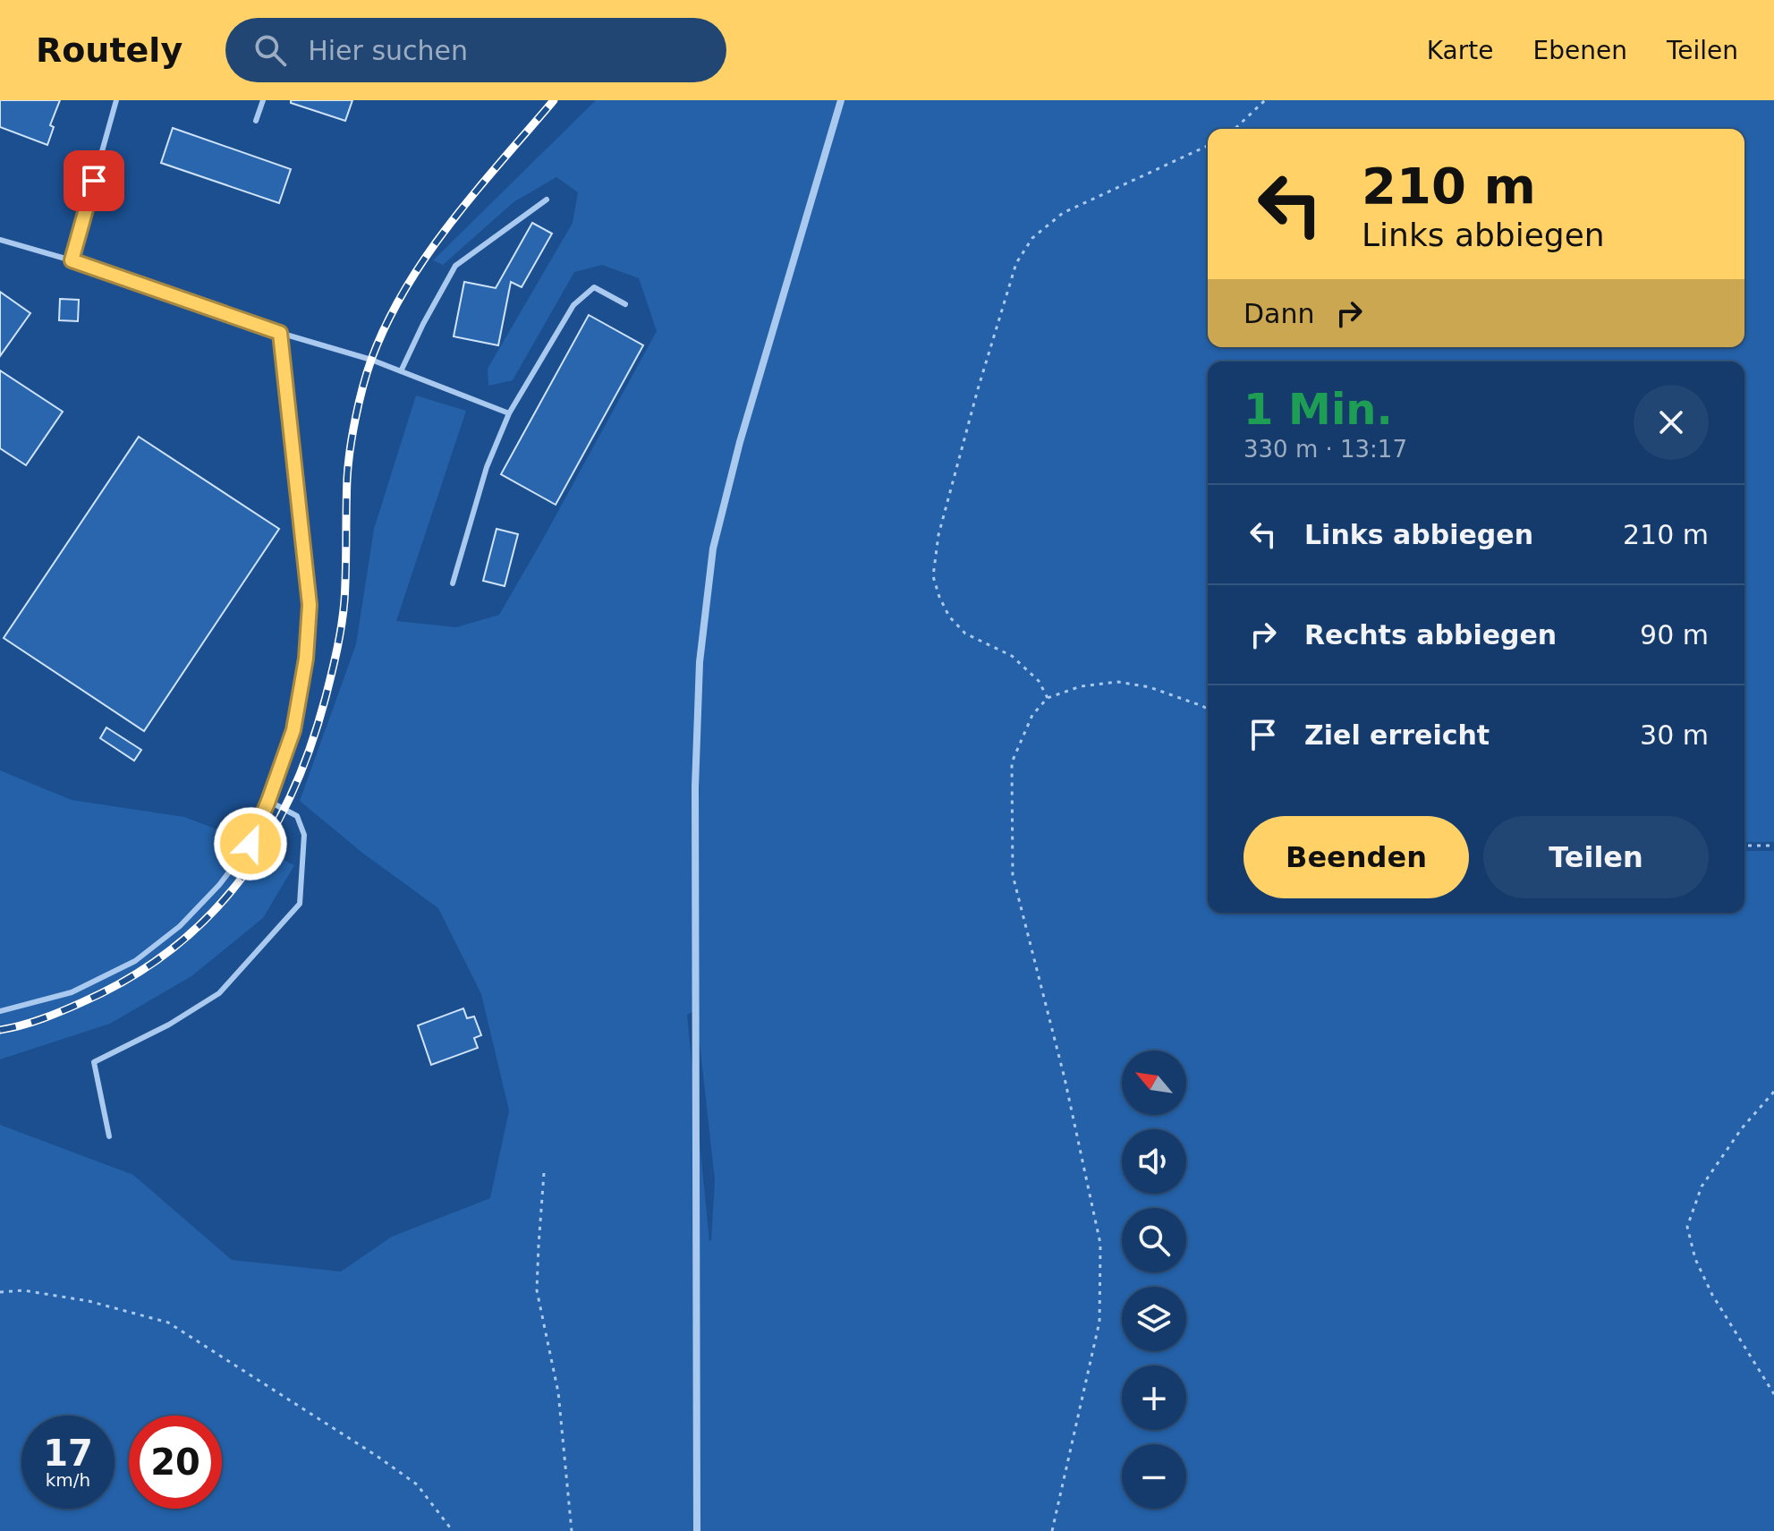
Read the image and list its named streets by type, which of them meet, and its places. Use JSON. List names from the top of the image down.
{
  "north": "top left",
  "page": {
    "header": "Routely",
    "search": "Hier suchen",
    "nav": ["Karte", "Ebenen", "Teilen"],
    "turn": ["210 m", "Links abbiegen"],
    "then": "Dann",
    "heading": ["1 Min.", "330 m · 13:17"],
    "list": [
      {
        "name": "Links abbiegen",
        "value": "210 m"
      },
      {
        "name": "Rechts abbiegen",
        "value": "90 m"
      },
      {
        "name": "Ziel erreicht",
        "value": "30 m"
      }
    ],
    "buttons": ["Beenden", "Teilen"],
    "map_buttons": ["+", "−"],
    "speed": "17 km/h",
    "limit": "20"
  }
}
